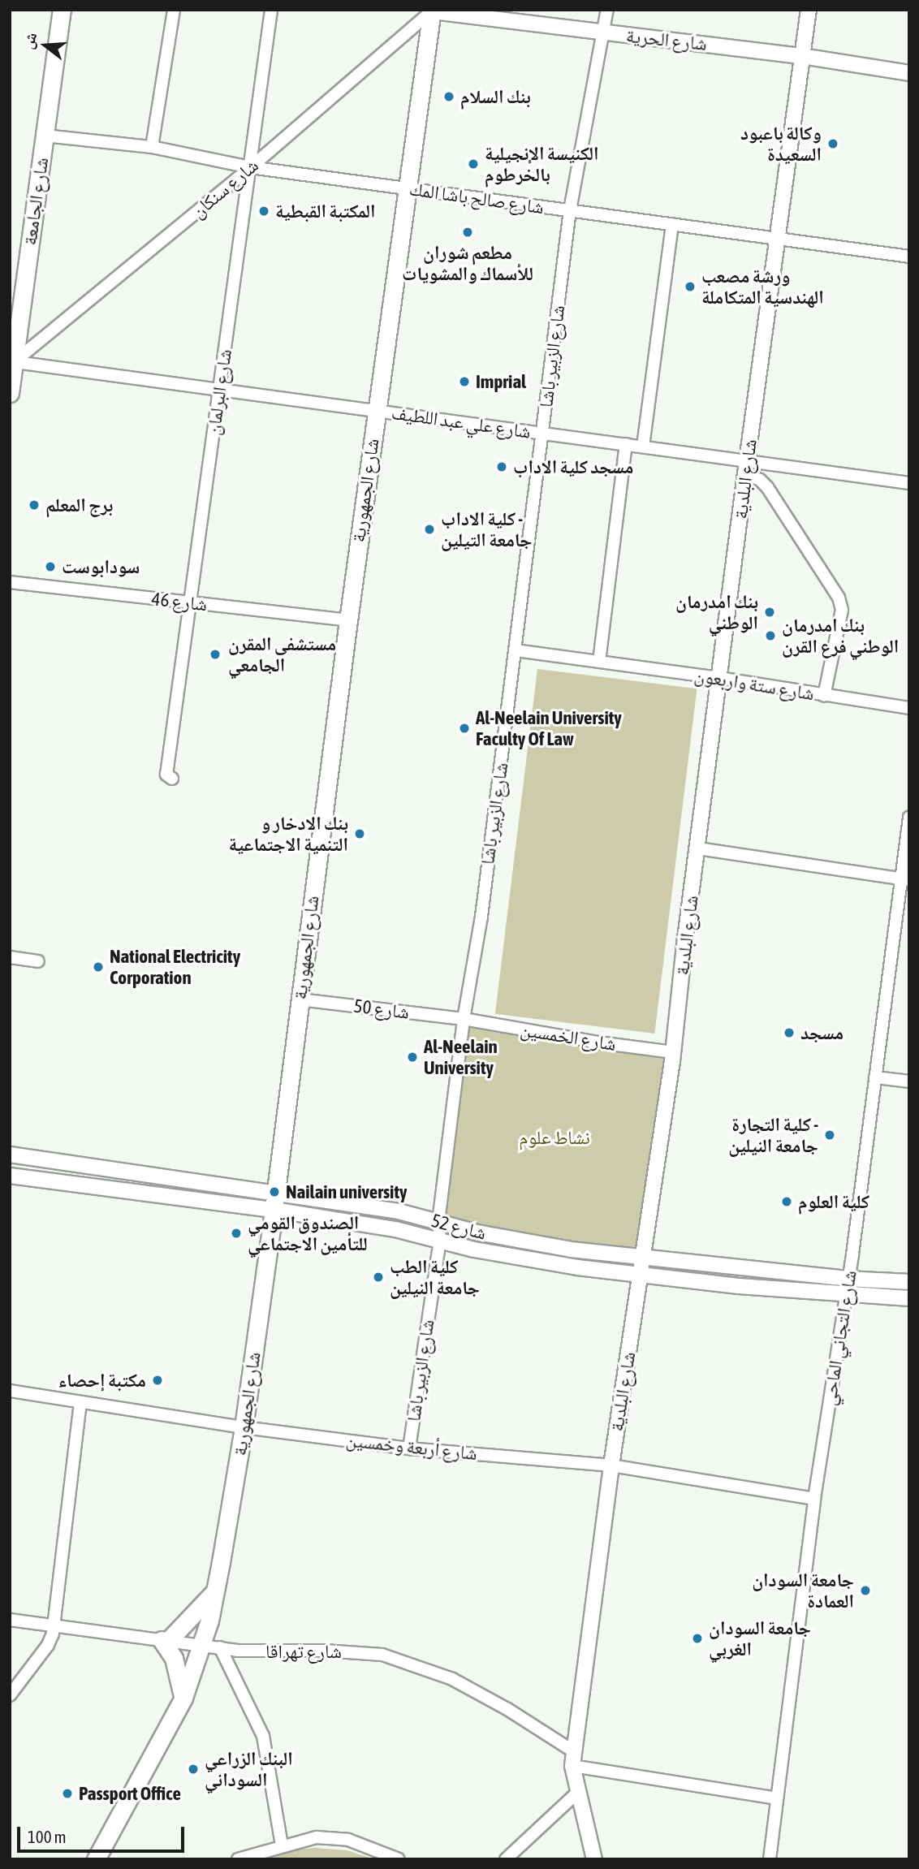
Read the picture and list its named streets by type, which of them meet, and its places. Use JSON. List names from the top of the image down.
{
  "streets": {
    "main road": ["شارع الجامعة", "شارع الجمهورية"],
    "street": [
      "شارع الحرية",
      "شارع سنكان",
      "شارع صالح باشا المك",
      "شارع الزبير باشا",
      "شارع البرلمان",
      "شارع علي عبد اللطيف",
      "شارع البلدية",
      "شارع 46",
      "شارع ستة واربعون",
      "شارع 50",
      "شارع الخمسين",
      "شارع 52",
      "شارع التجاني الماحي",
      "شارع أربعة وخمسين",
      "شارع تهراقا"
    ]
  },
  "crossings": [
    ["شارع الحرية", "شارع سنكان"],
    ["شارع الحرية", "شارع الزبير باشا"],
    ["شارع الحرية", "شارع البلدية"],
    ["شارع الحرية", "شارع الجمهورية"],
    ["شارع سنكان", "شارع صالح باشا المك"],
    ["شارع سنكان", "شارع الجامعة"],
    ["شارع سنكان", "شارع البرلمان"],
    ["شارع سنكان", "شارع علي عبد اللطيف"],
    ["شارع سنكان", "شارع الجمهورية"],
    ["شارع صالح باشا المك", "شارع الجامعة"],
    ["شارع صالح باشا المك", "شارع الزبير باشا"],
    ["شارع صالح باشا المك", "شارع البرلمان"],
    ["شارع صالح باشا المك", "شارع البلدية"],
    ["شارع صالح باشا المك", "شارع الجمهورية"],
    ["شارع الجامعة", "شارع علي عبد اللطيف"],
    ["شارع الزبير باشا", "شارع علي عبد اللطيف"],
    ["شارع الزبير باشا", "شارع ستة واربعون"],
    ["شارع الزبير باشا", "شارع 50"],
    ["شارع الزبير باشا", "شارع الخمسين"],
    ["شارع الزبير باشا", "شارع 52"],
    ["شارع الزبير باشا", "شارع أربعة وخمسين"],
    ["شارع البرلمان", "شارع علي عبد اللطيف"],
    ["شارع البرلمان", "شارع 46"],
    ["شارع علي عبد اللطيف", "شارع البلدية"],
    ["شارع علي عبد اللطيف", "شارع الجمهورية"],
    ["شارع البلدية", "شارع ستة واربعون"],
    ["شارع البلدية", "شارع الخمسين"],
    ["شارع البلدية", "شارع 52"],
    ["شارع البلدية", "شارع أربعة وخمسين"],
    ["شارع البلدية", "شارع تهراقا"],
    ["شارع الجمهورية", "شارع 46"],
    ["شارع الجمهورية", "شارع 50"],
    ["شارع الجمهورية", "شارع 52"],
    ["شارع الجمهورية", "شارع أربعة وخمسين"],
    ["شارع الجمهورية", "شارع تهراقا"],
    ["شارع 50", "شارع الخمسين"],
    ["شارع 52", "شارع التجاني الماحي"],
    ["شارع التجاني الماحي", "شارع أربعة وخمسين"],
    ["شارع التجاني الماحي", "شارع تهراقا"]
  ],
  "parks": ["نشاط علوم"],
  "places": [
    "بنك السلام",
    "وكالة باعبود السعيدة",
    "الكنيسة الإنجيلية بالخرطوم",
    "المكتبة القبطية",
    "مطعم شوران للأسماك والمشويات",
    "ورشة مصعب الهندسية المتكاملة",
    "Imprial",
    "مسجد كلية الاداب",
    "برج المعلم",
    "كلية الاداب - جامعة التيلين",
    "سودابوست",
    "بنك امدرمان الوطني",
    "بنك امدرمان الوطني فرع القرن",
    "مستشفى المقرن الجامعي",
    "Al-Neelain University Faculty Of Law",
    "بنك الادخار و التنمية الاجتماعية",
    "National Electricity Corporation",
    "مسجد",
    "Al-Neelain University",
    "كلية التجارة - جامعة النيلين",
    "Nailain university",
    "كلية العلوم",
    "الصندوق القومي للتأمين الاجتماعي",
    "كلية الطب جامعة النيلين",
    "مكتبة إحصاء",
    "جامعة السودان العمادة",
    "جامعة السودان الغربي",
    "البنك الزراعي السوداني",
    "Passport Office"
  ],
  "scale_bar": "100 m",
  "north": "left"
}
